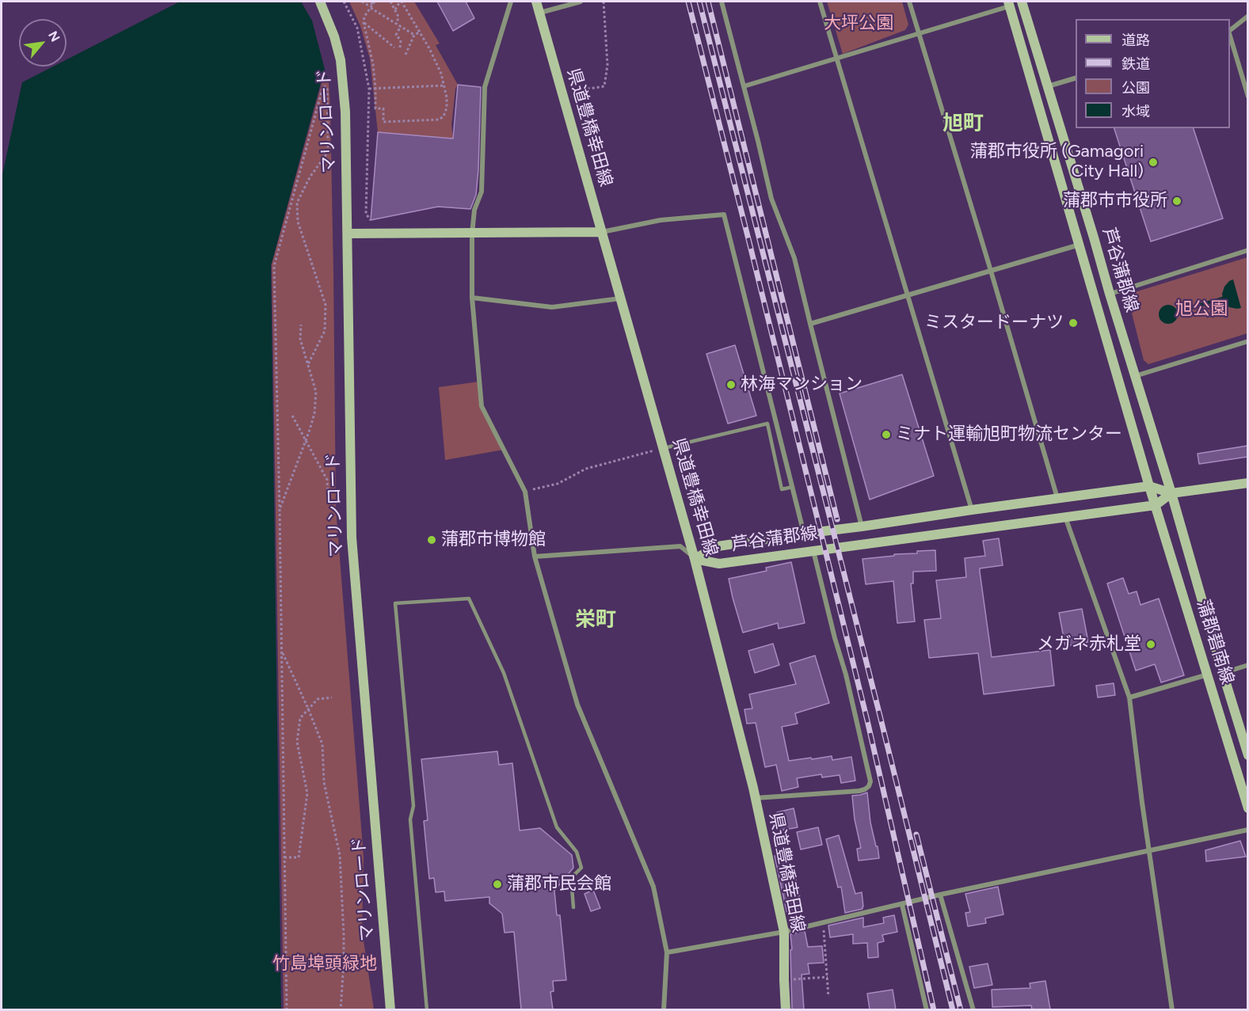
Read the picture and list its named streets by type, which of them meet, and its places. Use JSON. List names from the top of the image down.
{
  "streets": {
    "main road": [
      "マリンロード",
      "県道豊橋幸田線",
      "芦谷蒲郡線",
      "蒲郡碧南線"
    ]
  },
  "crossings": [
    ["県道豊橋幸田線", "芦谷蒲郡線"],
    ["芦谷蒲郡線", "蒲郡碧南線"]
  ],
  "districts": ["旭町", "栄町"],
  "parks": ["大坪公園", "旭公園", "竹島埠頭緑地"],
  "places": [
    "蒲郡市役所 (Gamagori City Hall)",
    "蒲郡市市役所",
    "ミスタードーナツ",
    "林海マンション",
    "ミナト運輸旭町物流センター",
    "蒲郡市博物館",
    "メガネ赤札堂",
    "蒲郡市民会館"
  ],
  "legend": [
    "道路",
    "鉄道",
    "公園",
    "水域"
  ],
  "north": "top right"
}
